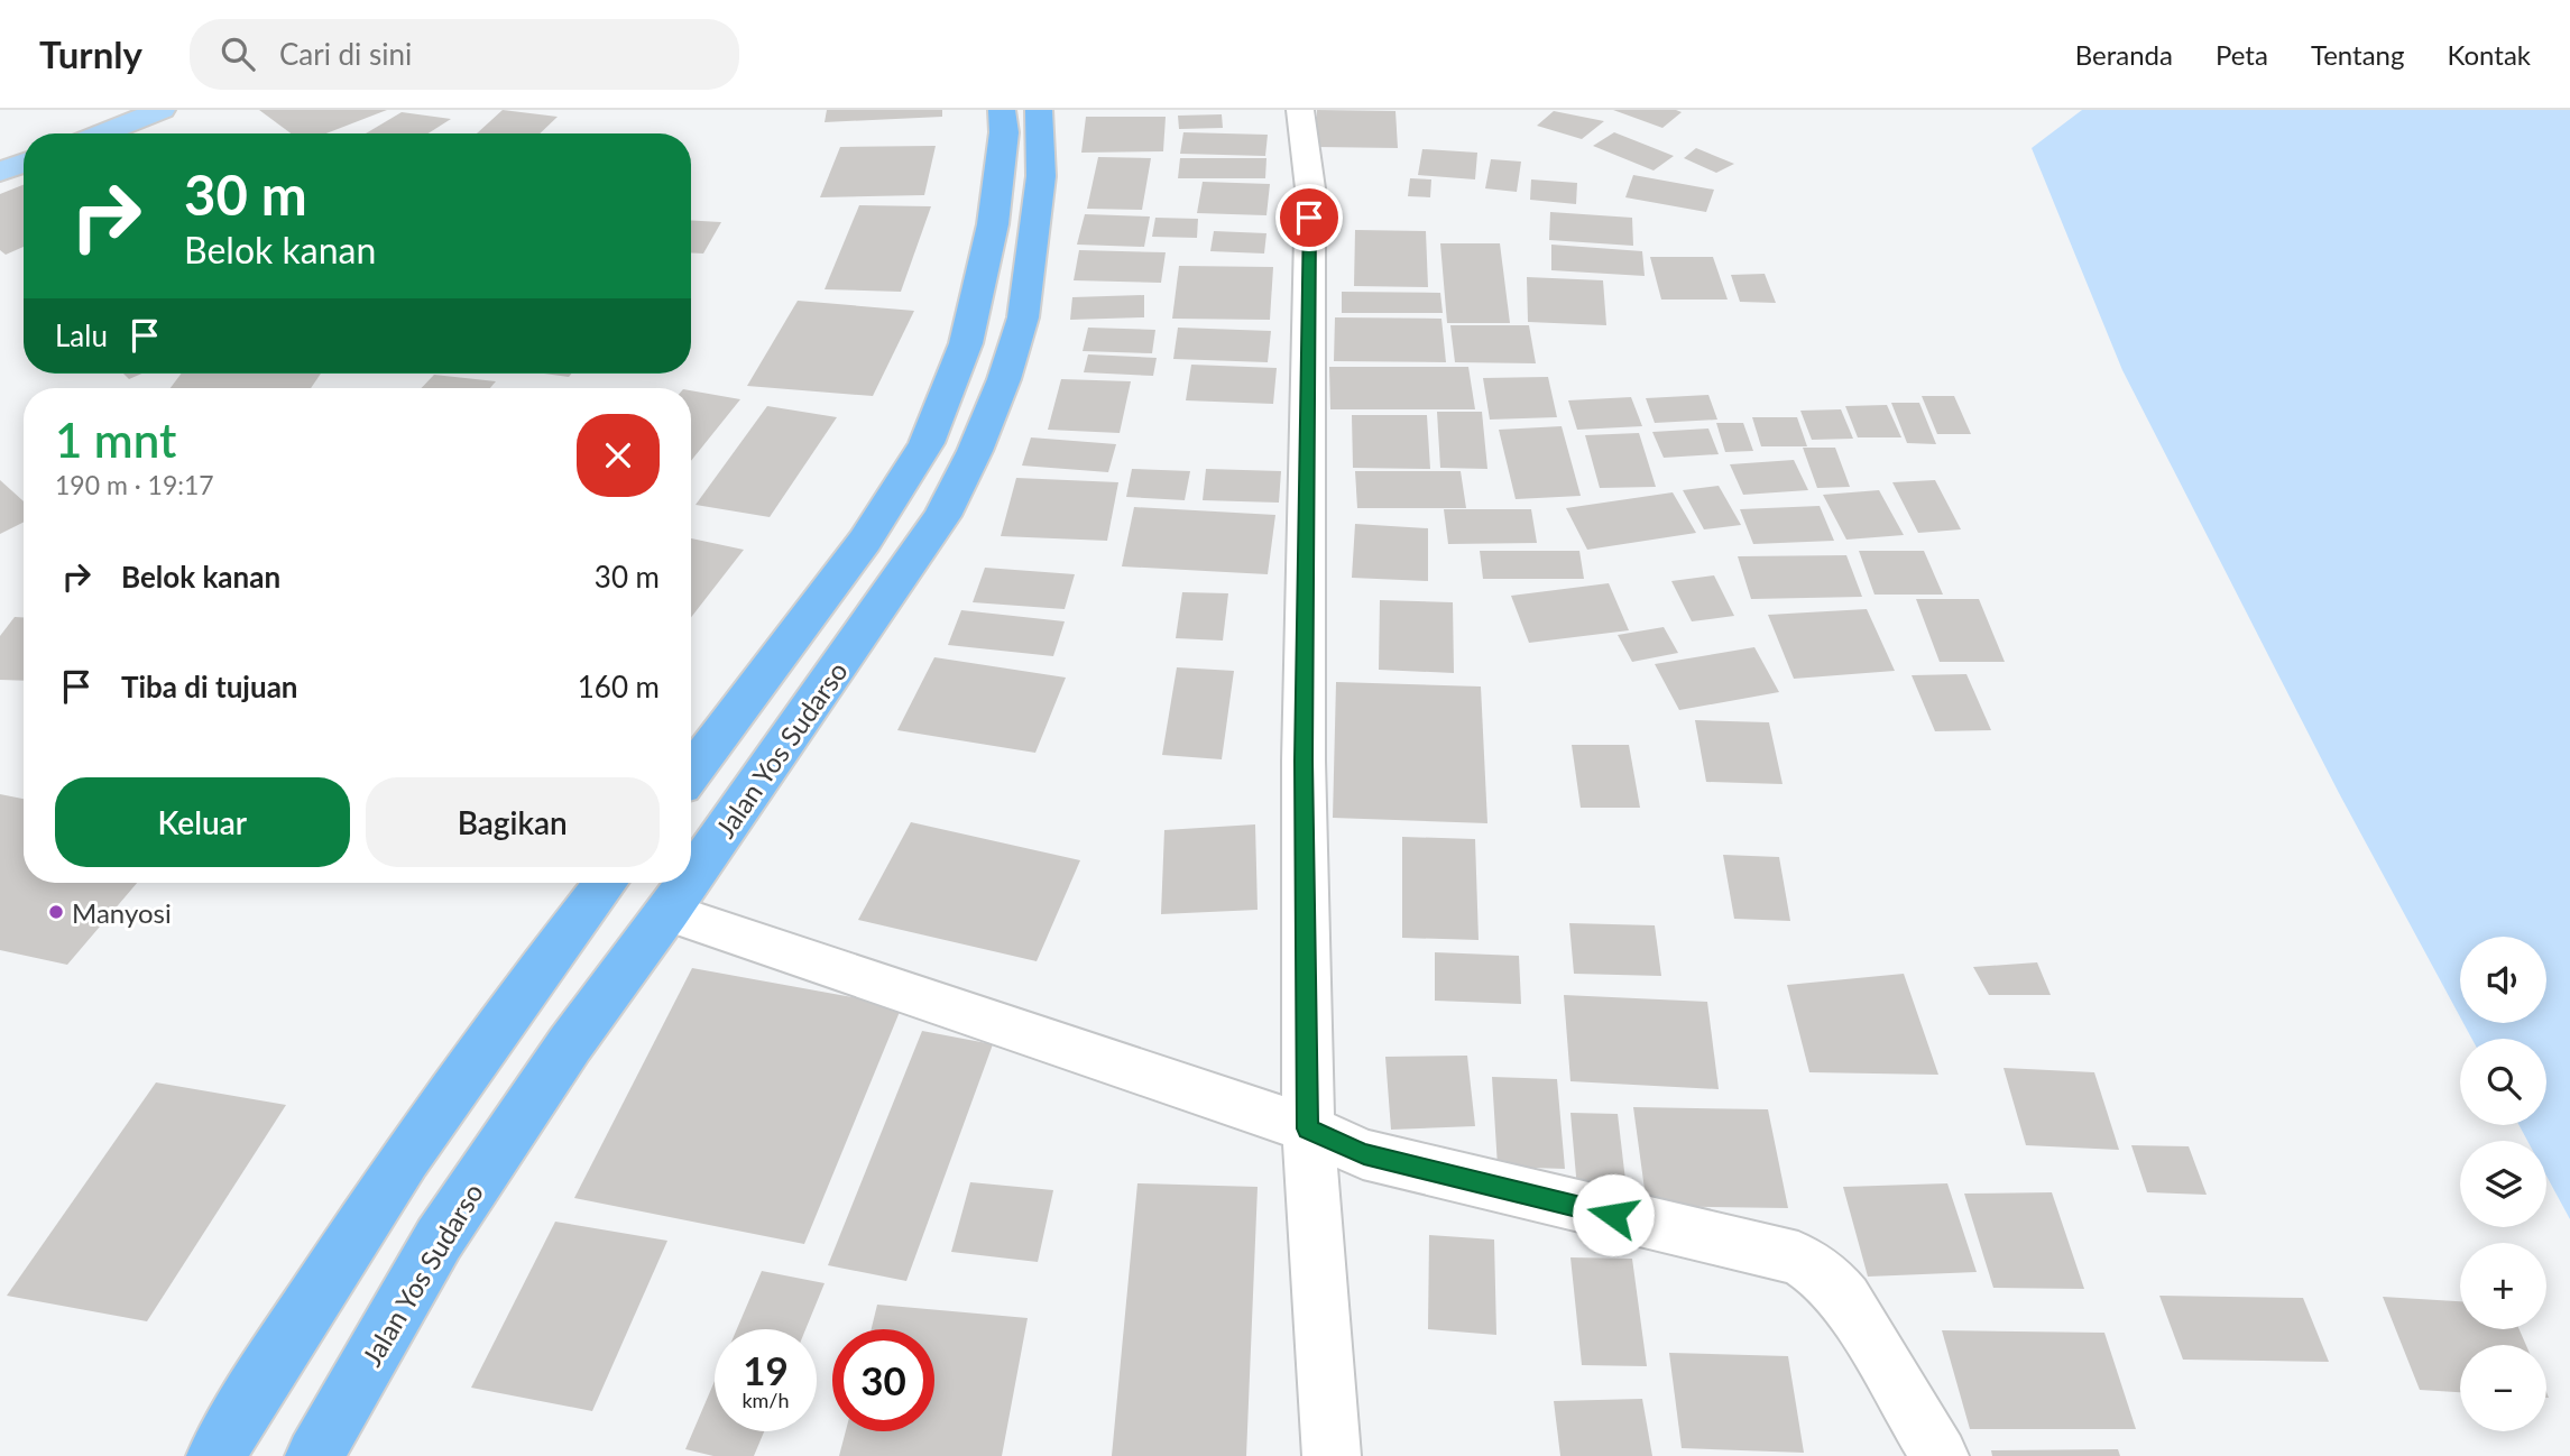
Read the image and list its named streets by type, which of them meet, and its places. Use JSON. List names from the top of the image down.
{
  "streets": {
    "highway": ["Jalan Yos Sudarso"]
  },
  "places": ["Manyosi"],
  "page": {
    "header": "Turnly",
    "search": "Cari di sini",
    "nav": [
      "Beranda",
      "Peta",
      "Tentang",
      "Kontak"
    ],
    "turn": ["30 m", "Belok kanan"],
    "then": "Lalu",
    "heading": ["1 mnt", "190 m · 19:17"],
    "list": [
      {
        "name": "Belok kanan",
        "value": "30 m"
      },
      {
        "name": "Tiba di tujuan",
        "value": "160 m"
      }
    ],
    "buttons": ["Keluar", "Bagikan"],
    "map_buttons": ["+", "−"],
    "speed": "19 km/h",
    "limit": "30"
  }
}
